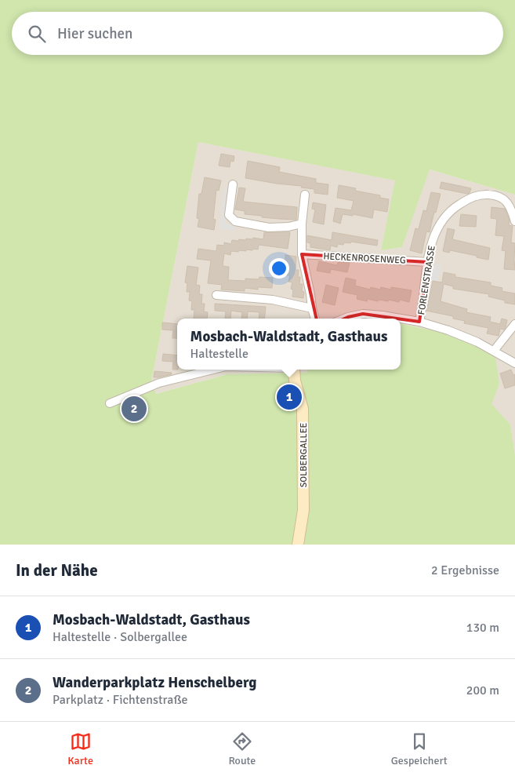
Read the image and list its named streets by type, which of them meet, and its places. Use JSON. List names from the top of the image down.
{
  "streets": {
    "street": ["HECKENROSENWEG", "FORLENSTRASSE", "SOLBERGALLEE"]
  },
  "crossings": [
    ["HECKENROSENWEG", "FORLENSTRASSE"]
  ],
  "page": {
    "search": "Hier suchen",
    "popup": ["Mosbach-Waldstadt, Gasthaus", "Haltestelle"],
    "pins": ["1", "2"],
    "heading": ["In der Nähe", "2 Ergebnisse"],
    "list": [
      {
        "mark": "1",
        "name": "Mosbach-Waldstadt, Gasthaus",
        "note": "Haltestelle · Solbergallee",
        "value": "130 m"
      },
      {
        "mark": "2",
        "name": "Wanderparkplatz Henschelberg",
        "note": "Parkplatz · Fichtenstraße",
        "value": "200 m"
      }
    ],
    "nav": ["Karte", "Route", "Gespeichert"]
  }
}
